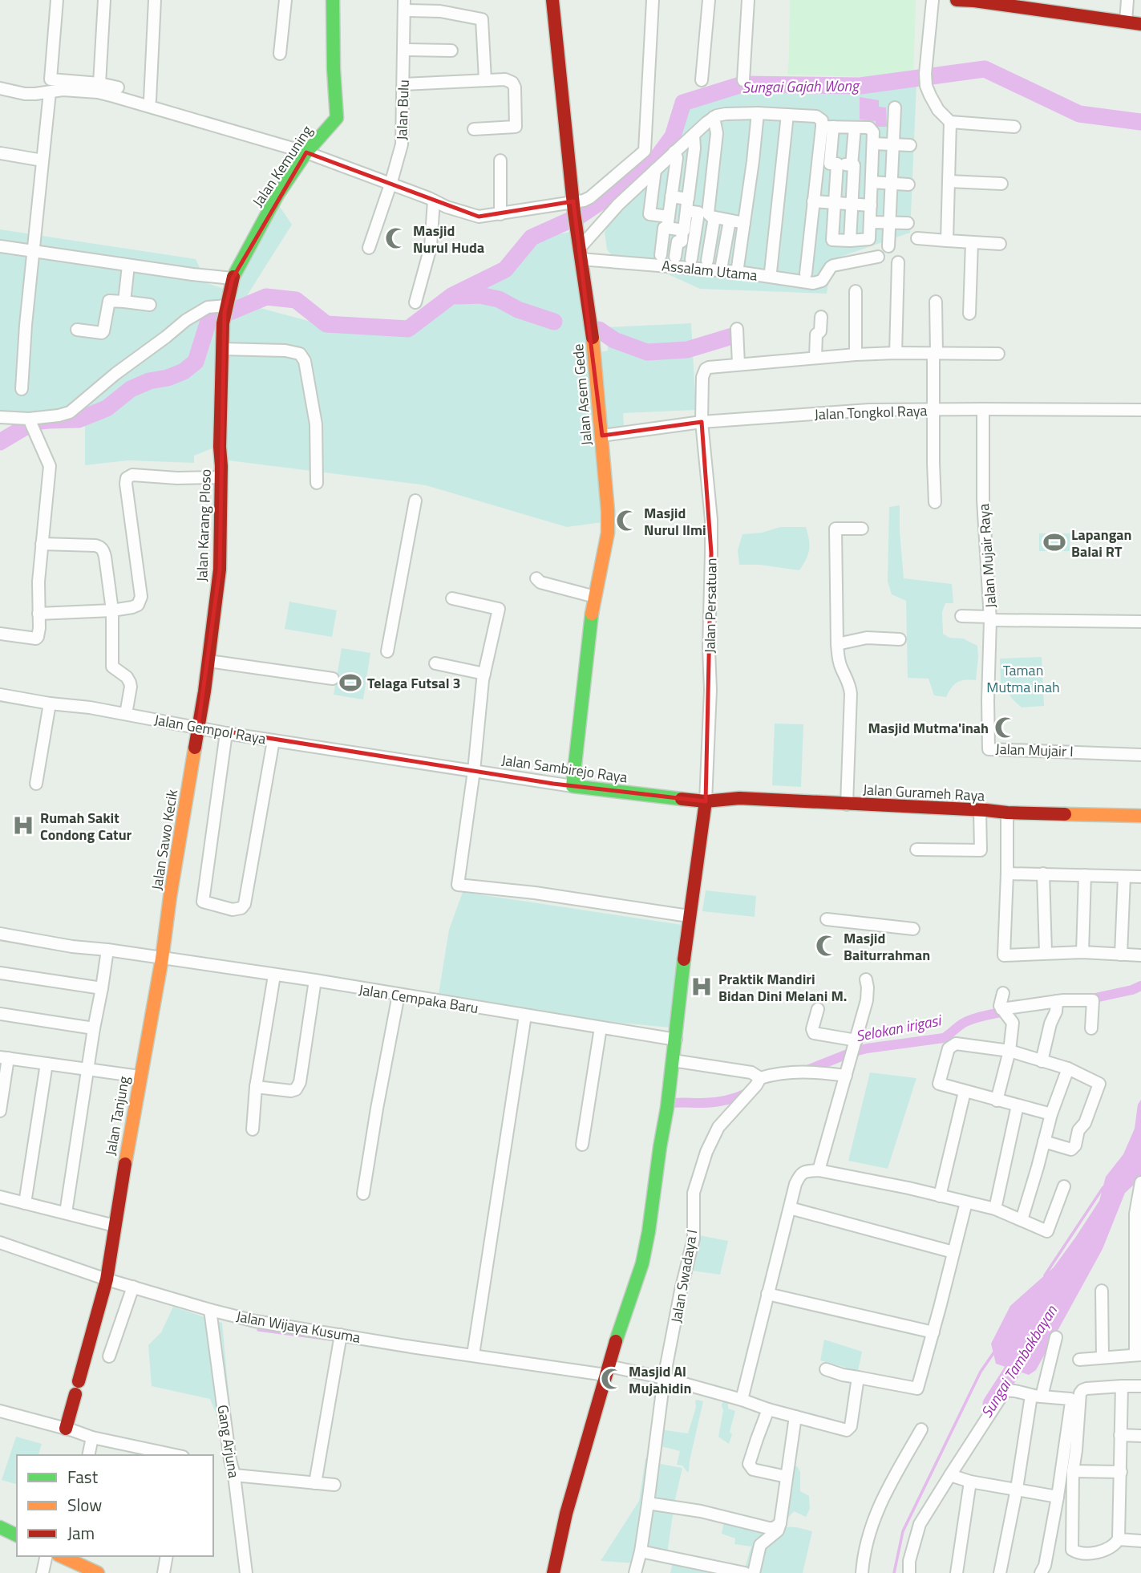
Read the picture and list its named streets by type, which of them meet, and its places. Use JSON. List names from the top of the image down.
{
  "streets": {
    "street": [
      "Jalan Bulu",
      "Jalan Kemuning",
      "Assalam Utama",
      "Jalan Asem Gede",
      "Jalan Tongkol Raya",
      "Jalan Karang Ploso",
      "Jalan Mujair Raya",
      "Jalan Persatuan",
      "Jalan Gempol Raya",
      "Jalan Mujair I",
      "Jalan Sambirejo Raya",
      "Jalan Gurameh Raya",
      "Jalan Sawo Kecik",
      "Jalan Cempaka Baru",
      "Jalan Tanjung",
      "Jalan Swadaya I",
      "Jalan Wijaya Kusuma",
      "Gang Arjuna"
    ]
  },
  "crossings": [
    ["Jalan Kemuning", "Jalan Karang Ploso"],
    ["Assalam Utama", "Jalan Asem Gede"],
    ["Jalan Asem Gede", "Jalan Tongkol Raya"],
    ["Jalan Asem Gede", "Jalan Sambirejo Raya"],
    ["Jalan Tongkol Raya", "Jalan Mujair Raya"],
    ["Jalan Tongkol Raya", "Jalan Persatuan"],
    ["Jalan Karang Ploso", "Jalan Gempol Raya"],
    ["Jalan Karang Ploso", "Jalan Sawo Kecik"],
    ["Jalan Mujair Raya", "Jalan Mujair I"],
    ["Jalan Persatuan", "Jalan Sambirejo Raya"],
    ["Jalan Persatuan", "Jalan Gurameh Raya"],
    ["Jalan Gempol Raya", "Jalan Sambirejo Raya"],
    ["Jalan Gempol Raya", "Jalan Sawo Kecik"],
    ["Jalan Sambirejo Raya", "Jalan Gurameh Raya"],
    ["Jalan Sawo Kecik", "Jalan Cempaka Baru"],
    ["Jalan Sawo Kecik", "Jalan Tanjung"],
    ["Jalan Cempaka Baru", "Jalan Tanjung"],
    ["Jalan Tanjung", "Jalan Wijaya Kusuma"],
    ["Jalan Swadaya I", "Jalan Wijaya Kusuma"],
    ["Jalan Wijaya Kusuma", "Gang Arjuna"]
  ],
  "water": ["Sungai Gajah Wong", "Selokan irigasi", "Sungai Tambakbayan"],
  "parks": ["Taman Mutma inah"],
  "places": {
    "mosque": [
      "Masjid Nurul Huda",
      "Masjid Nurul Ilmi",
      "Masjid Mutma'inah",
      "Masjid Baiturrahman",
      "Masjid Al Mujahidin"
    ],
    "sports": ["Lapangan Balai RT", "Telaga Futsal 3"],
    "hospital": ["Rumah Sakit Condong Catur", "Praktik Mandiri Bidan Dini Melani M."]
  },
  "legend": ["Fast", "Slow", "Jam"]
}
